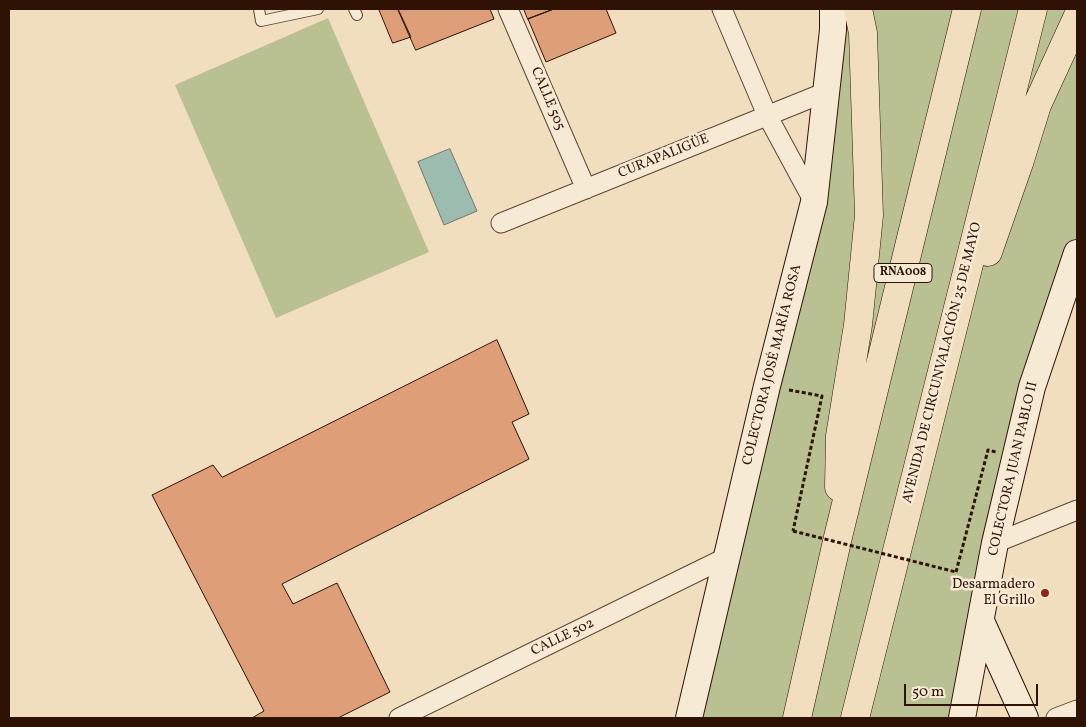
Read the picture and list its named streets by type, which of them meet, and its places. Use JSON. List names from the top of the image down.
{
  "streets": {
    "highway": ["RNA008", "AVENIDA DE CIRCUNVALACIÓN 25 DE MAYO"],
    "main road": ["COLECTORA JOSÉ MARÍA ROSA", "COLECTORA JUAN PABLO II"],
    "street": ["CALLE 505", "CURAPALIGÜE", "CALLE 502"]
  },
  "crossings": [
    ["CALLE 505", "CURAPALIGÜE"],
    ["CURAPALIGÜE", "COLECTORA JOSÉ MARÍA ROSA"],
    ["COLECTORA JOSÉ MARÍA ROSA", "CALLE 502"]
  ],
  "places": ["Desarmadero El Grillo"],
  "scale_bar": "50 m"
}
